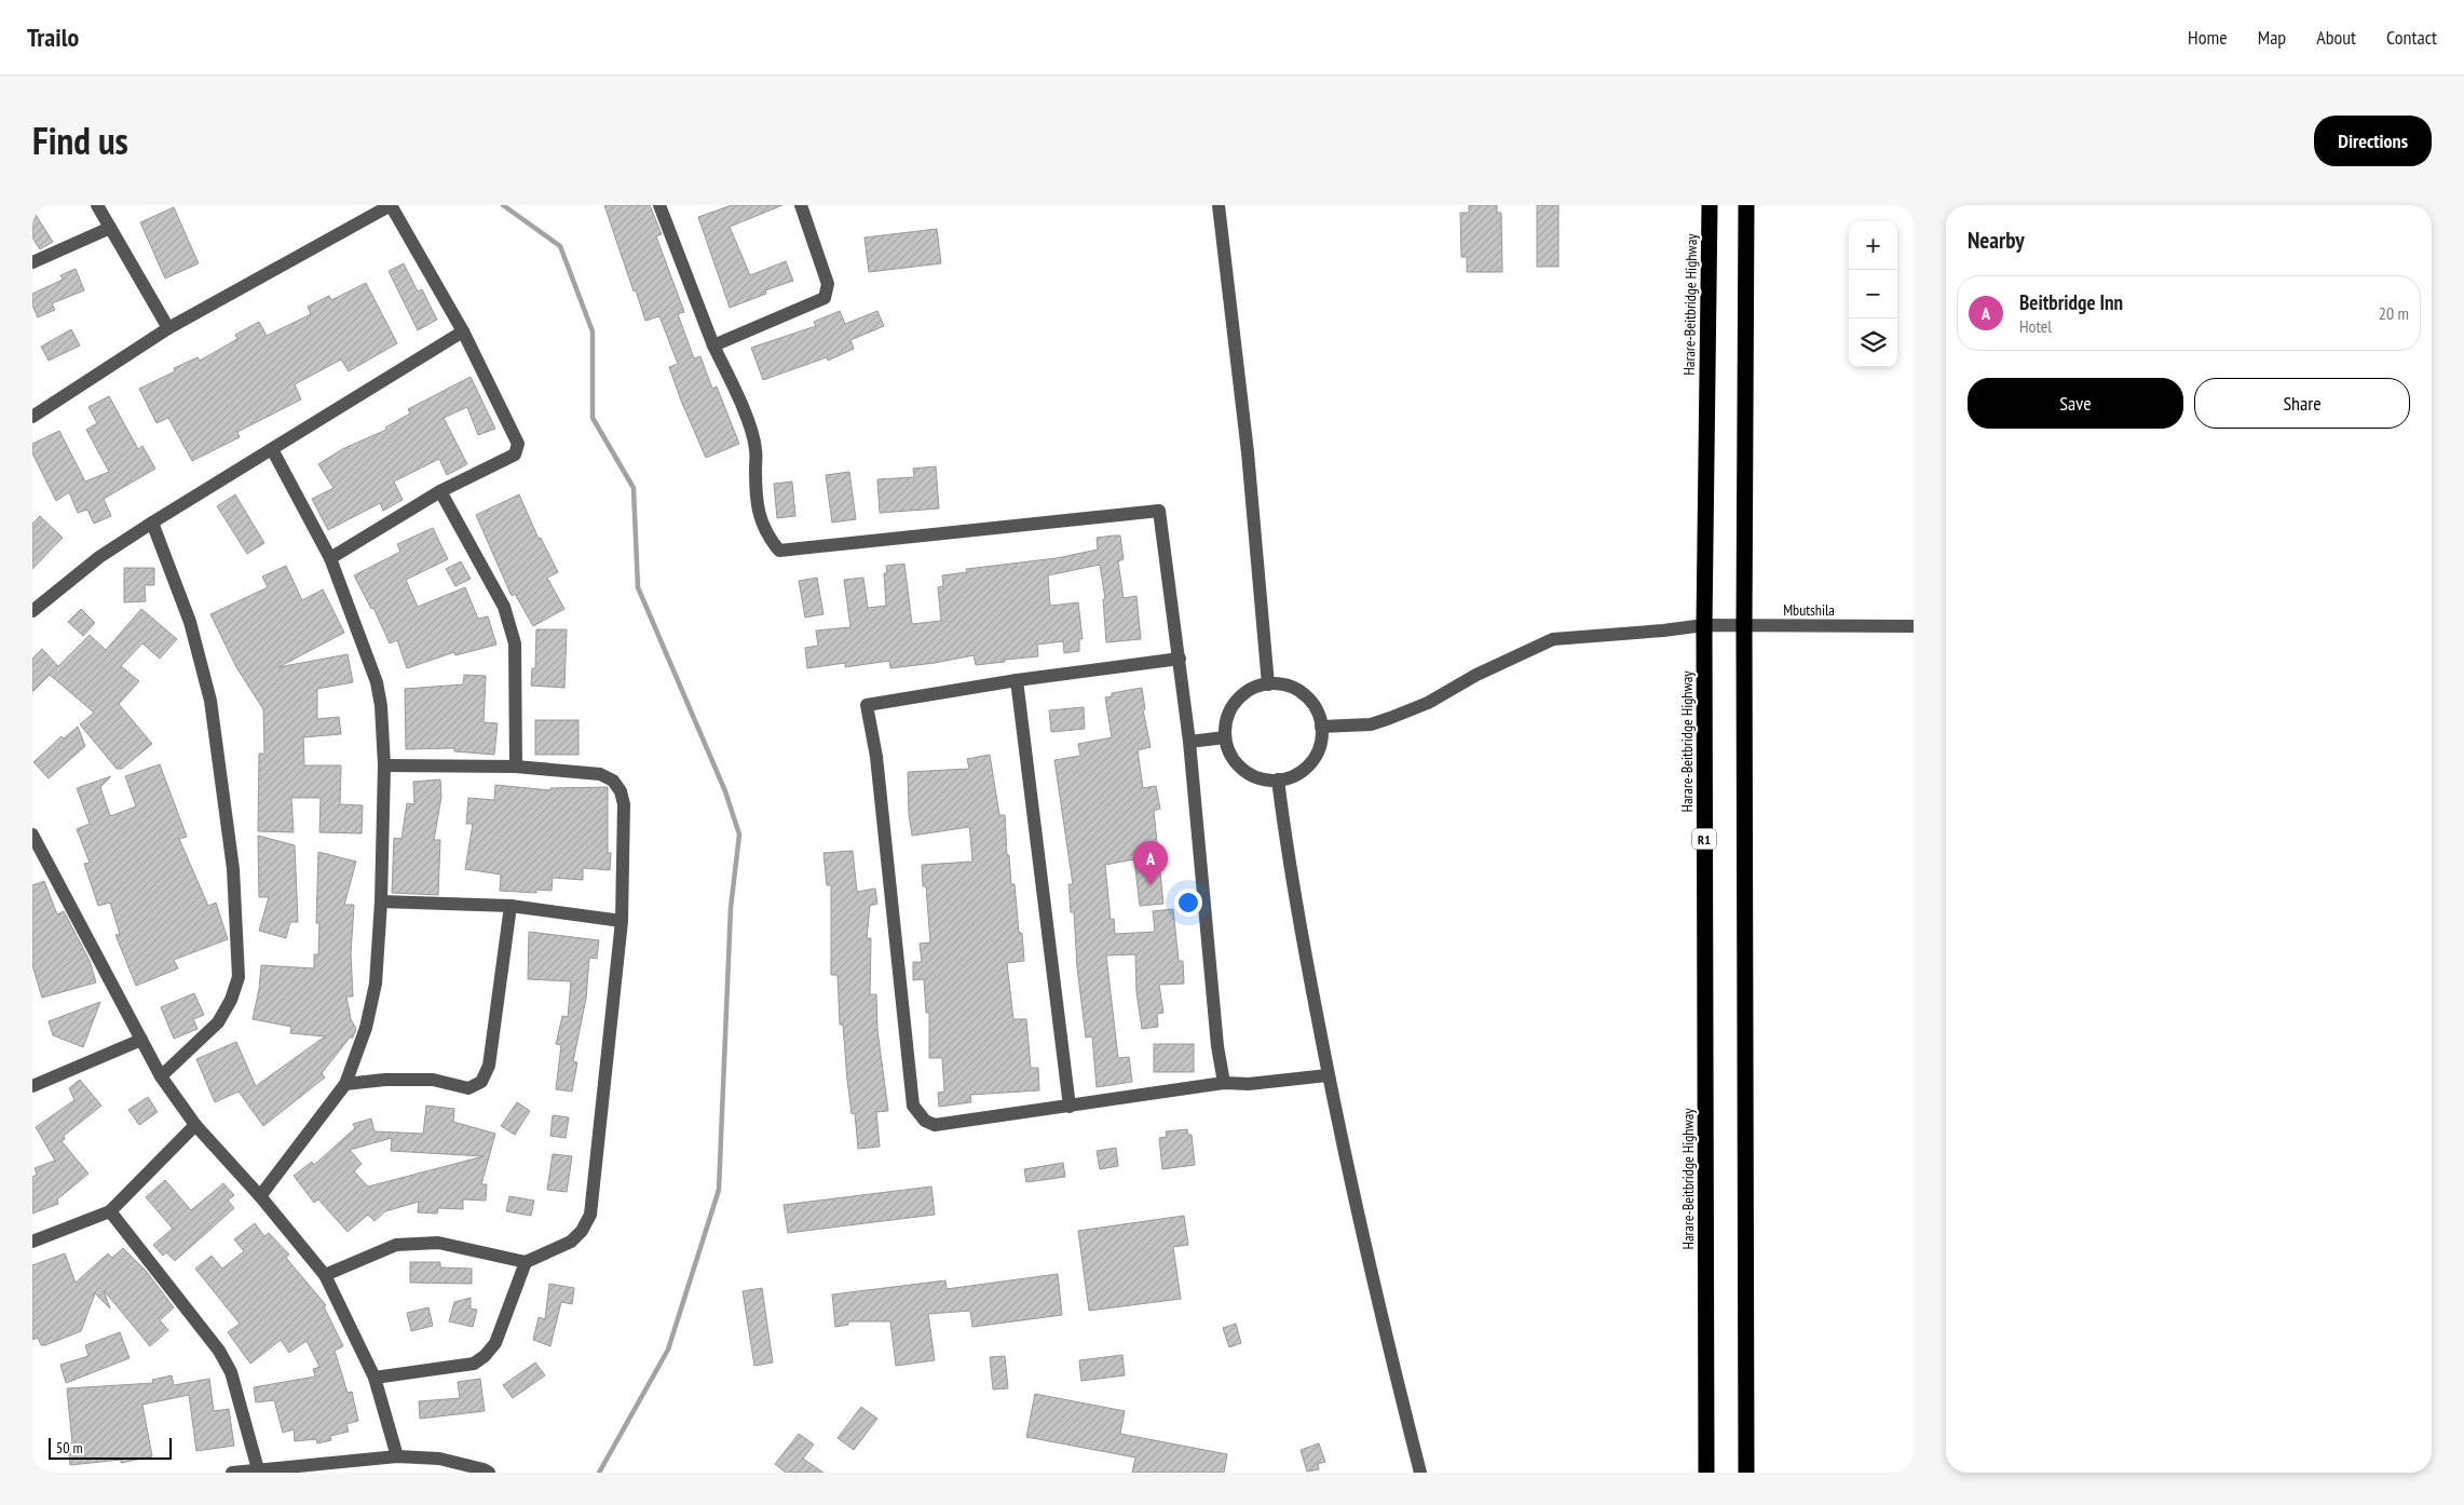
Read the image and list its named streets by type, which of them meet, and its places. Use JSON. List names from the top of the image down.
{
  "streets": {
    "highway": ["Harare-Beitbridge Highway", "R1"],
    "street": ["Mbutshila"]
  },
  "crossings": [
    ["Harare-Beitbridge Highway", "Mbutshila"]
  ],
  "scale_bar": "50 m",
  "page": {
    "header": "Trailo",
    "nav": [
      "Home",
      "Map",
      "About",
      "Contact"
    ],
    "title": "Find us",
    "buttons": [
      "Directions",
      ["Save", "Share"]
    ],
    "heading": "Nearby",
    "map_buttons": ["+", "−"],
    "list": [
      {
        "mark": "A",
        "name": "Beitbridge Inn",
        "note": "Hotel",
        "value": "20 m"
      }
    ],
    "pins": "A",
    "scale": "50 m"
  }
}
